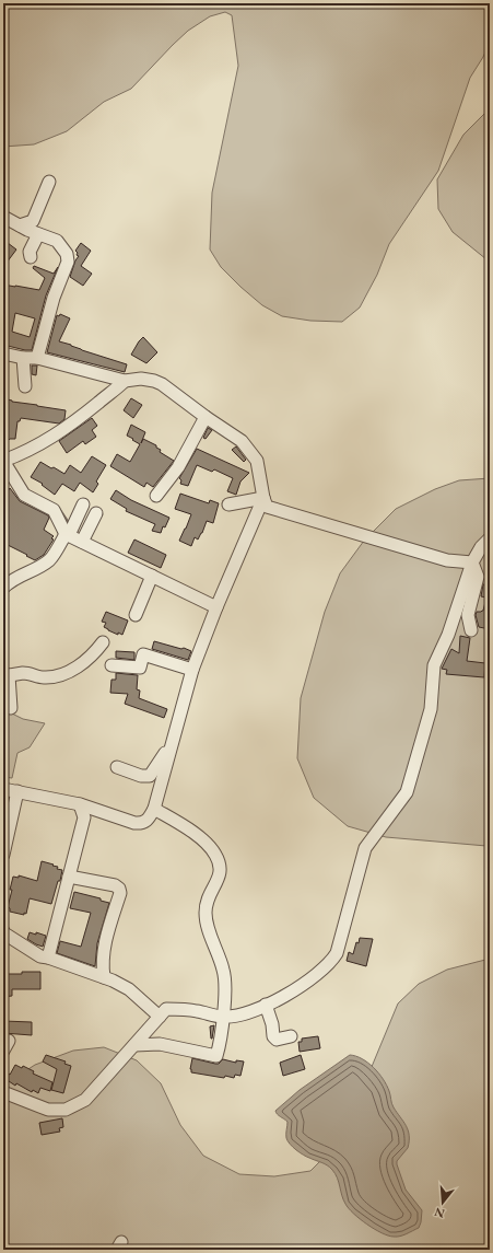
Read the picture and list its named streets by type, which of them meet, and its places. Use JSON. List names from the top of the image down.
{
  "north": "bottom"
}
